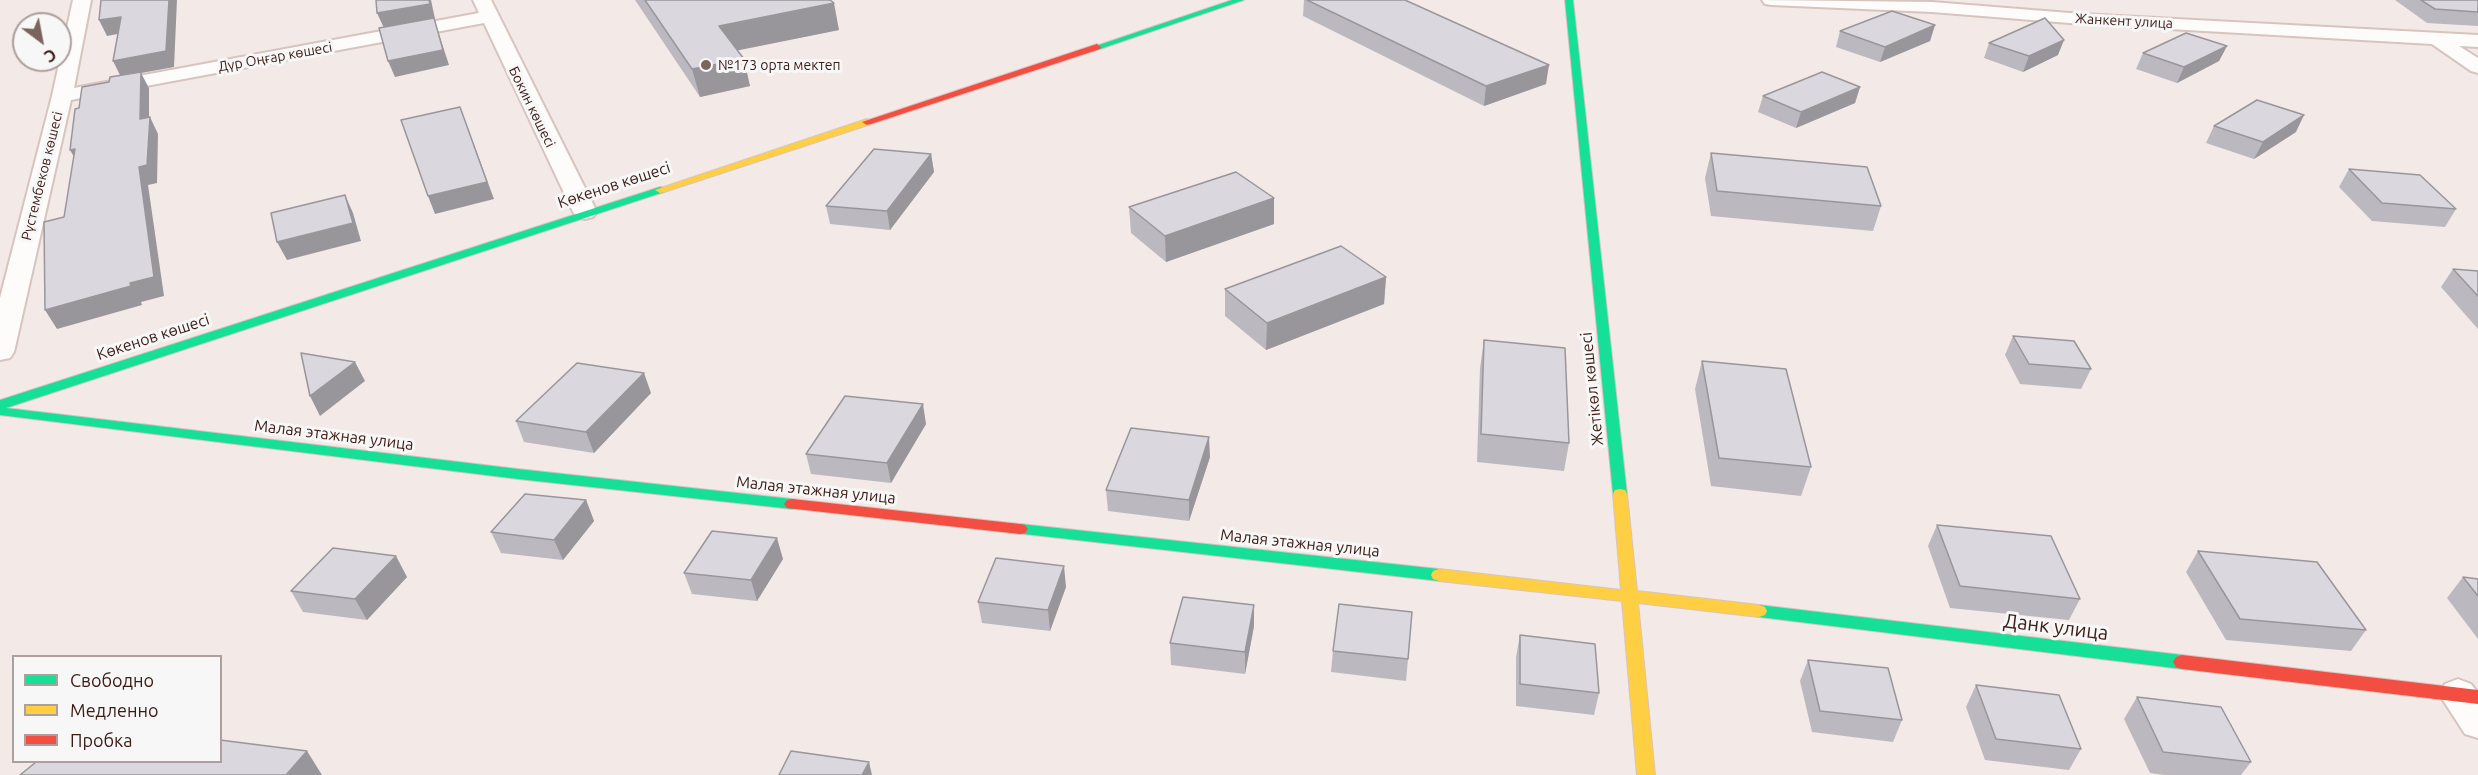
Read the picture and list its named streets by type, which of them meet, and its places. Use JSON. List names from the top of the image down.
{
  "streets": {
    "street": [
      "Жанкент улица",
      "Дүр Оңғар көшесі",
      "Бокин көшесі",
      "Рүстембеков көшесі",
      "Көкенов көшесі",
      "Жетікөл көшесі",
      "Малая этажная улица",
      "Данк улица"
    ]
  },
  "crossings": [
    ["Дүр Оңғар көшесі", "Бокин көшесі"],
    ["Дүр Оңғар көшесі", "Рүстембеков көшесі"],
    ["Бокин көшесі", "Көкенов көшесі"],
    ["Жетікөл көшесі", "Малая этажная улица"],
    ["Жетікөл көшесі", "Данк улица"],
    ["Малая этажная улица", "Данк улица"]
  ],
  "places": ["№173 орта мектеп"],
  "legend": ["Свободно", "Медленно", "Пробка"],
  "north": "bottom right"
}
